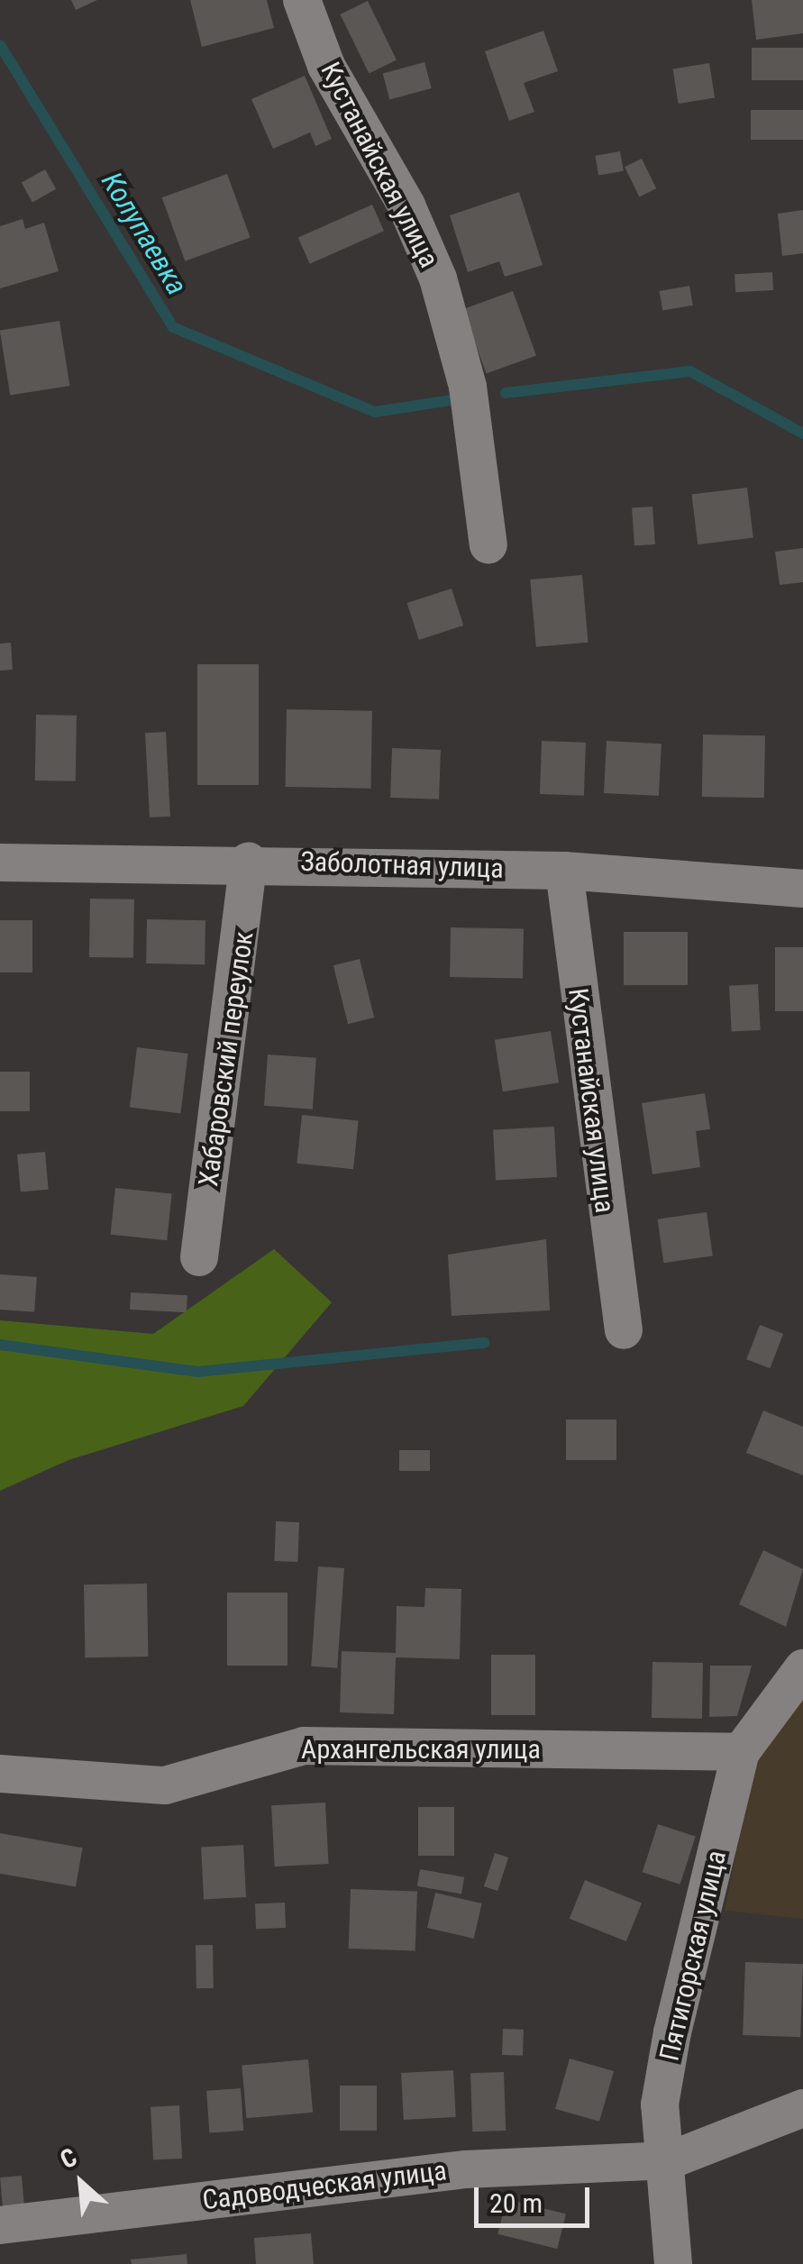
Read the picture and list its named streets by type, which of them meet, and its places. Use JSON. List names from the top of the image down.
{
  "streets": {
    "street": [
      "Кустанайская улица",
      "Заболотная улица",
      "Хабаровский переулок",
      "Архангельская улица",
      "Пятигорская улица",
      "Садоводческая улица"
    ]
  },
  "crossings": [
    ["Кустанайская улица", "Заболотная улица"],
    ["Заболотная улица", "Хабаровский переулок"],
    ["Архангельская улица", "Пятигорская улица"],
    ["Пятигорская улица", "Садоводческая улица"]
  ],
  "water": ["Колупаевка"],
  "scale_bar": "20 m",
  "north": "top left"
}
